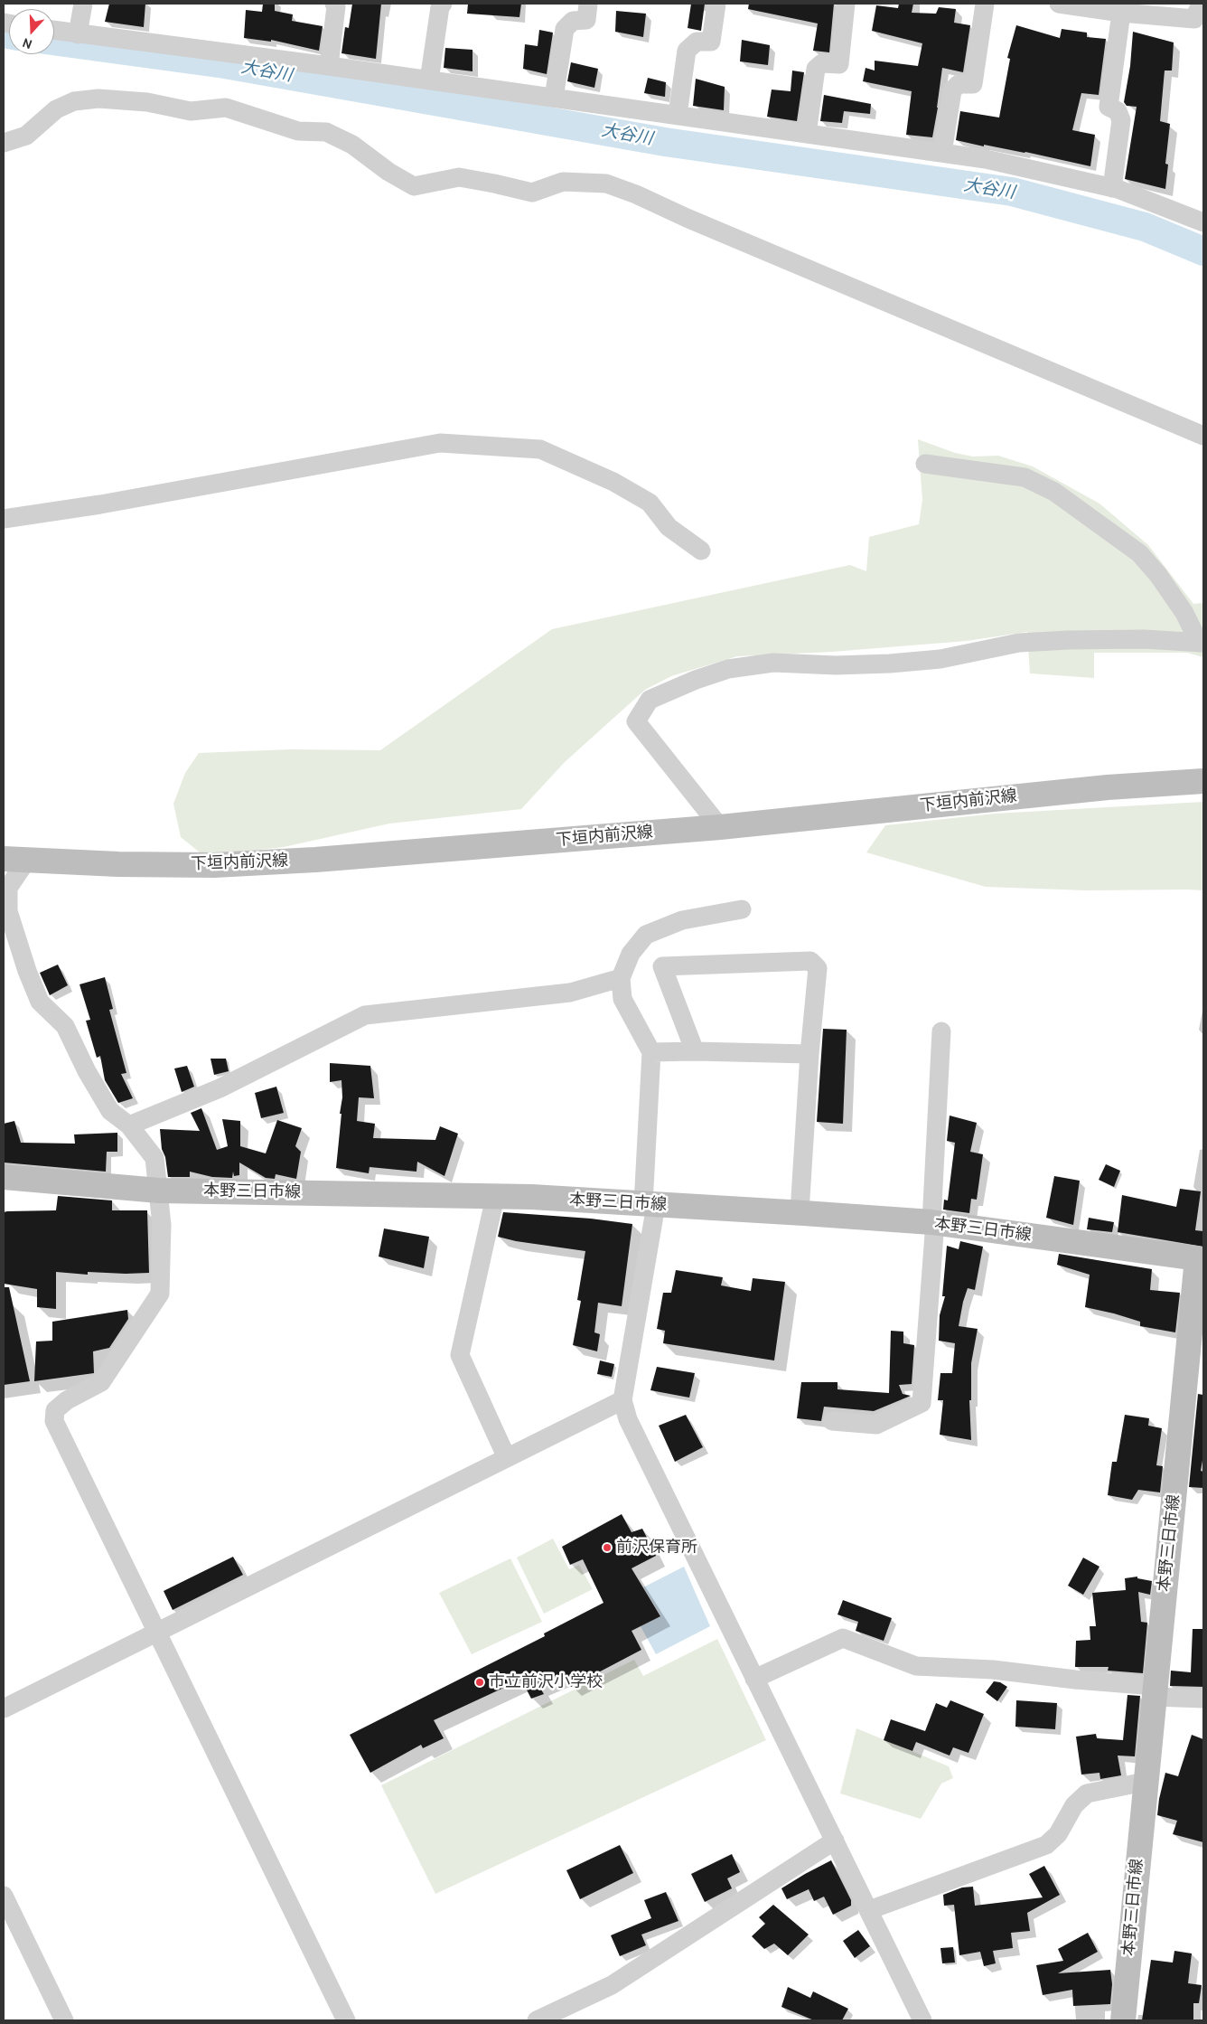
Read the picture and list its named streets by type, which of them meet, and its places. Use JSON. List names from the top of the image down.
{
  "streets": {
    "main road": ["下垣内前沢線", "本野三日市線"]
  },
  "water": ["大谷川"],
  "places": ["前沢保育所", "市立前沢小学校"],
  "north": "bottom"
}
